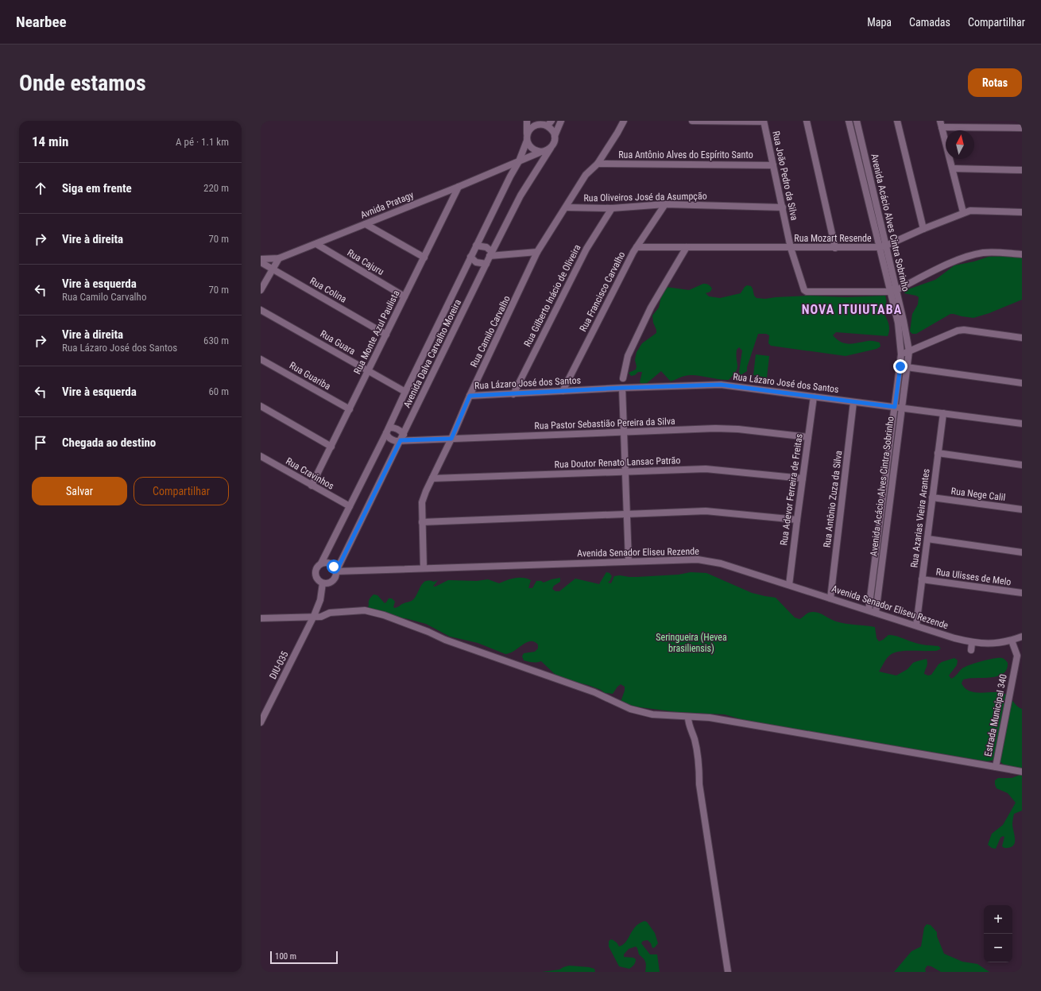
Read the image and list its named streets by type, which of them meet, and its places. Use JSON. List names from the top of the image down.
{
  "streets": {
    "street": [
      "Rua Antônio Alves do Espírito Santo",
      "Rua João Pedro da Silva",
      "Rua Oliveiros José da Asumpção",
      "Avnida Pratagy",
      "Avenida Acácio Alves Cintra Sobrinho",
      "Rua Mozart Resende",
      "Rua Cajuru",
      "Rua Colina",
      "Rua Francisco Carvalho",
      "Rua Gilberto Inácio de Oliveira",
      "Rua Camilo Carvalho",
      "Rua Monte Azul Paulista",
      "Rua Guara",
      "Avenida Dalva Carvalho Moreira",
      "Rua Guariba",
      "Rua Lázaro José dos Santos",
      "Rua Pastor Sebastião Pereira da Silva",
      "Rua Doutor Renato Lansac Patrão",
      "Rua Cravinhos",
      "Rua Adevor Ferreira de Freitas",
      "Rua Nege Calil",
      "Rua Antônio Zuza da Silva",
      "Rua Azarias Vieira Arantes",
      "Avenida Senador Eliseu Rezende",
      "Rua Ulisses de Melo",
      "DIU-035",
      "Estrada Municipal 340"
    ]
  },
  "crossings": [
    ["Rua Antônio Alves do Espírito Santo", "Rua João Pedro da Silva"],
    ["Rua Antônio Alves do Espírito Santo", "Rua Camilo Carvalho"],
    ["Rua João Pedro da Silva", "Rua Oliveiros José da Asumpção"],
    ["Rua João Pedro da Silva", "Avenida Acácio Alves Cintra Sobrinho"],
    ["Rua João Pedro da Silva", "Rua Mozart Resende"],
    ["Rua Oliveiros José da Asumpção", "Rua Francisco Carvalho"],
    ["Rua Oliveiros José da Asumpção", "Rua Gilberto Inácio de Oliveira"],
    ["Rua Oliveiros José da Asumpção", "Rua Camilo Carvalho"],
    ["Avnida Pratagy", "Rua Cajuru"],
    ["Avnida Pratagy", "Rua Monte Azul Paulista"],
    ["Avnida Pratagy", "Avenida Dalva Carvalho Moreira"],
    ["Avenida Acácio Alves Cintra Sobrinho", "Rua Mozart Resende"],
    ["Avenida Acácio Alves Cintra Sobrinho", "Rua Lázaro José dos Santos"],
    ["Avenida Acácio Alves Cintra Sobrinho", "Avenida Senador Eliseu Rezende"],
    ["Rua Mozart Resende", "Rua Francisco Carvalho"],
    ["Rua Cajuru", "Rua Monte Azul Paulista"],
    ["Rua Colina", "Rua Monte Azul Paulista"],
    ["Rua Francisco Carvalho", "Rua Lázaro José dos Santos"],
    ["Rua Gilberto Inácio de Oliveira", "Rua Lázaro José dos Santos"],
    ["Rua Camilo Carvalho", "Rua Lázaro José dos Santos"],
    ["Rua Camilo Carvalho", "Rua Pastor Sebastião Pereira da Silva"],
    ["Rua Camilo Carvalho", "Rua Doutor Renato Lansac Patrão"],
    ["Rua Camilo Carvalho", "Avenida Senador Eliseu Rezende"],
    ["Rua Monte Azul Paulista", "Rua Guara"],
    ["Rua Monte Azul Paulista", "Rua Guariba"],
    ["Rua Monte Azul Paulista", "Rua Cravinhos"],
    ["Rua Guara", "Avenida Dalva Carvalho Moreira"],
    ["Avenida Dalva Carvalho Moreira", "Rua Pastor Sebastião Pereira da Silva"],
    ["Avenida Dalva Carvalho Moreira", "Rua Cravinhos"],
    ["Avenida Dalva Carvalho Moreira", "Avenida Senador Eliseu Rezende"],
    ["Rua Lázaro José dos Santos", "Rua Adevor Ferreira de Freitas"],
    ["Rua Lázaro José dos Santos", "Rua Antônio Zuza da Silva"],
    ["Rua Lázaro José dos Santos", "Rua Azarias Vieira Arantes"],
    ["Rua Pastor Sebastião Pereira da Silva", "Rua Adevor Ferreira de Freitas"],
    ["Rua Doutor Renato Lansac Patrão", "Rua Adevor Ferreira de Freitas"],
    ["Rua Adevor Ferreira de Freitas", "Avenida Senador Eliseu Rezende"],
    ["Rua Nege Calil", "Rua Azarias Vieira Arantes"],
    ["Rua Antônio Zuza da Silva", "Avenida Senador Eliseu Rezende"],
    ["Rua Azarias Vieira Arantes", "Avenida Senador Eliseu Rezende"],
    ["Rua Azarias Vieira Arantes", "Rua Ulisses de Melo"],
    ["Avenida Senador Eliseu Rezende", "Estrada Municipal 340"]
  ],
  "districts": ["NOVA ITUIUTABA"],
  "parks": ["Seringueira (Hevea brasiliensis)"],
  "scale_bar": "100 m",
  "north": "top",
  "page": {
    "header": "Nearbee",
    "nav": ["Mapa", "Camadas", "Compartilhar"],
    "buttons": [
      "Rotas",
      ["Salvar", "Compartilhar"]
    ],
    "title": "Onde estamos",
    "heading": ["14 min", "A pé · 1.1 km"],
    "list": [
      ["Siga em frente", "220 m"],
      ["Vire à direita", "70 m"],
      ["Vire à esquerda", "Rua Camilo Carvalho", "70 m"],
      ["Vire à direita", "Rua Lázaro José dos Santos", "630 m"],
      ["Vire à esquerda", "60 m"],
      "Chegada ao destino"
    ],
    "map_buttons": ["+", "−"],
    "scale": "100 m"
  }
}
